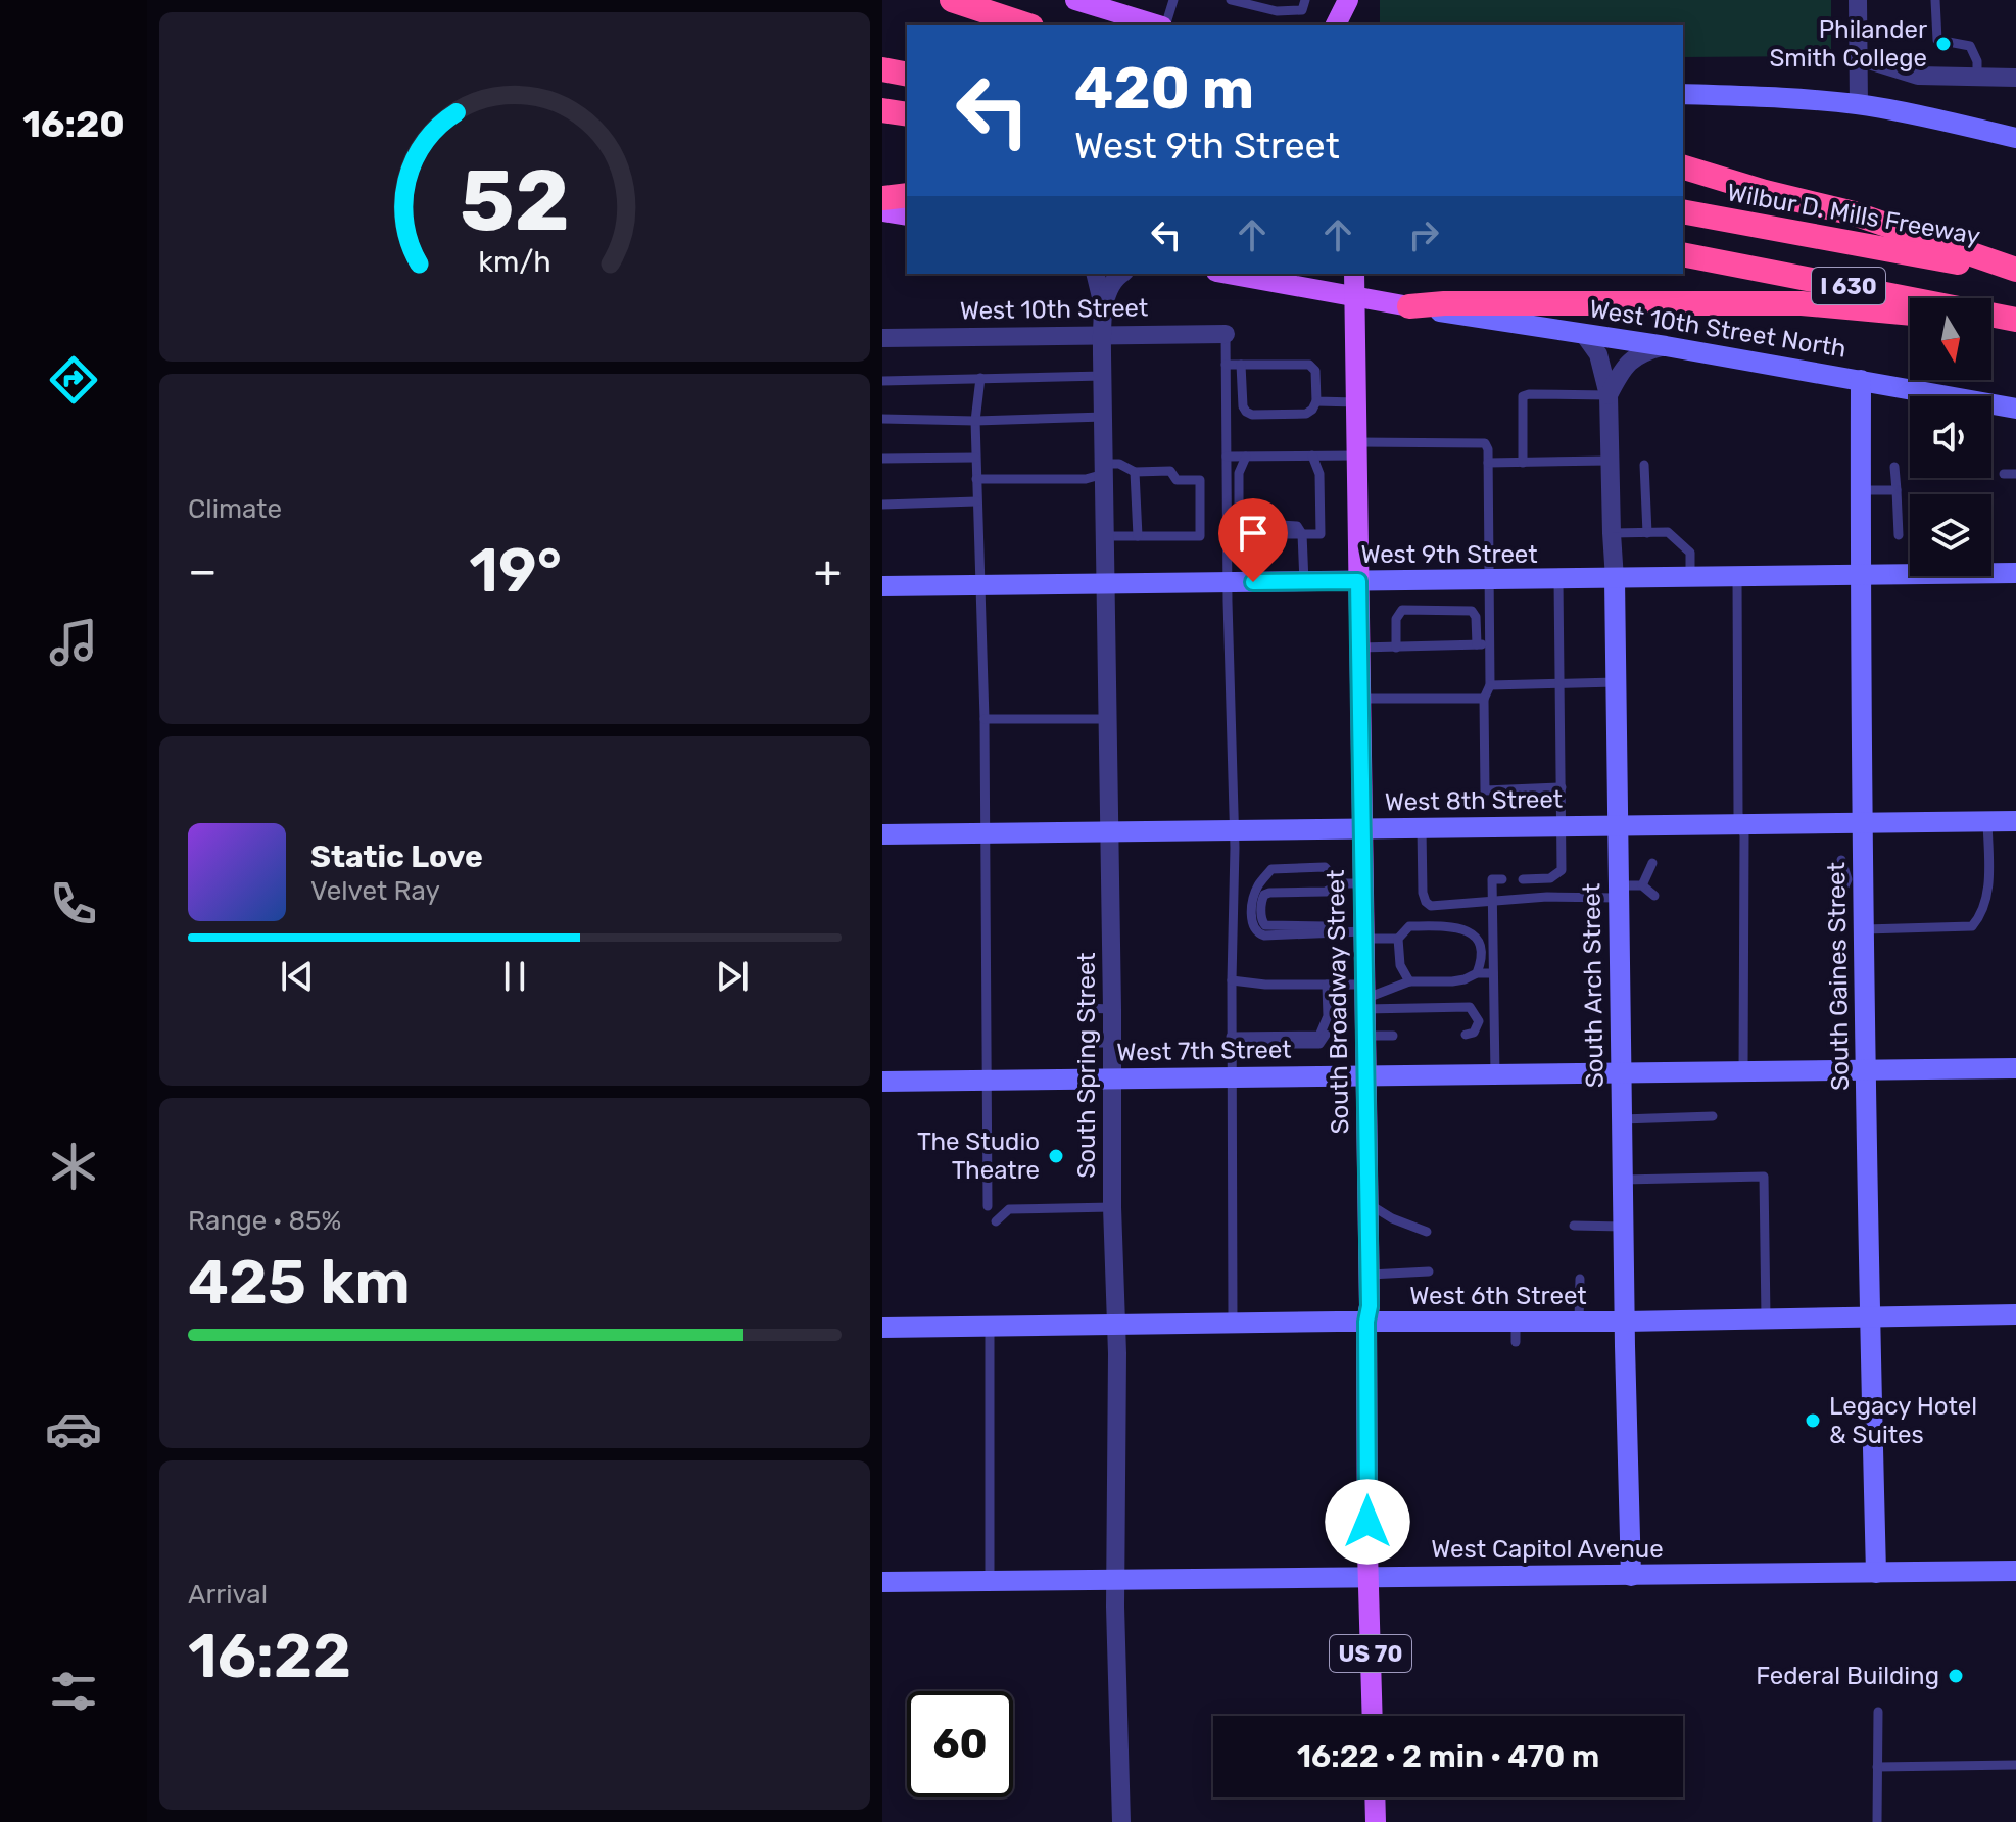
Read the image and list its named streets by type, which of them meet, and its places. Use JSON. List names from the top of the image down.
{
  "streets": {
    "highway": ["Wilbur D. Mills Freeway", "I 630"],
    "main road": ["South Broadway Street", "US 70"],
    "street": [
      "West 10th Street",
      "West 10th Street North",
      "West 9th Street",
      "West 8th Street",
      "South Gaines Street",
      "South Arch Street",
      "West 7th Street",
      "South Spring Street",
      "West 6th Street",
      "West Capitol Avenue"
    ]
  },
  "crossings": [
    ["West 10th Street", "South Spring Street"],
    ["West 10th Street North", "South Gaines Street"],
    ["West 10th Street North", "South Arch Street"],
    ["West 9th Street", "South Gaines Street"],
    ["West 9th Street", "South Arch Street"],
    ["West 9th Street", "South Broadway Street"],
    ["West 9th Street", "South Spring Street"],
    ["West 8th Street", "South Gaines Street"],
    ["West 8th Street", "South Arch Street"],
    ["West 8th Street", "South Broadway Street"],
    ["West 8th Street", "South Spring Street"],
    ["South Gaines Street", "West 7th Street"],
    ["South Gaines Street", "West 6th Street"],
    ["South Gaines Street", "West Capitol Avenue"],
    ["South Arch Street", "West 7th Street"],
    ["South Arch Street", "West 6th Street"],
    ["South Arch Street", "West Capitol Avenue"],
    ["South Broadway Street", "West 7th Street"],
    ["South Broadway Street", "West 6th Street"],
    ["South Broadway Street", "West Capitol Avenue"],
    ["West 7th Street", "South Spring Street"],
    ["South Spring Street", "West 6th Street"],
    ["South Spring Street", "West Capitol Avenue"]
  ],
  "places": [
    "Philander Smith College",
    "The Studio Theatre",
    "Legacy Hotel & Suites",
    "Federal Building"
  ],
  "north": "bottom",
  "page": {
    "tabs": "16:20",
    "turn": ["420 m", "West 9th Street"],
    "tile": [
      "Climate",
      ["Range · 85%", "425 km"],
      ["Arrival", "16:22"]
    ],
    "heat": ["−", "19°", "+"],
    "song": ["Static Love", "Velvet Ray"],
    "limit": "60",
    "trip": "16:22 · 2 min · 470 m",
    "gauge": ["52", "km/h"]
  }
}
